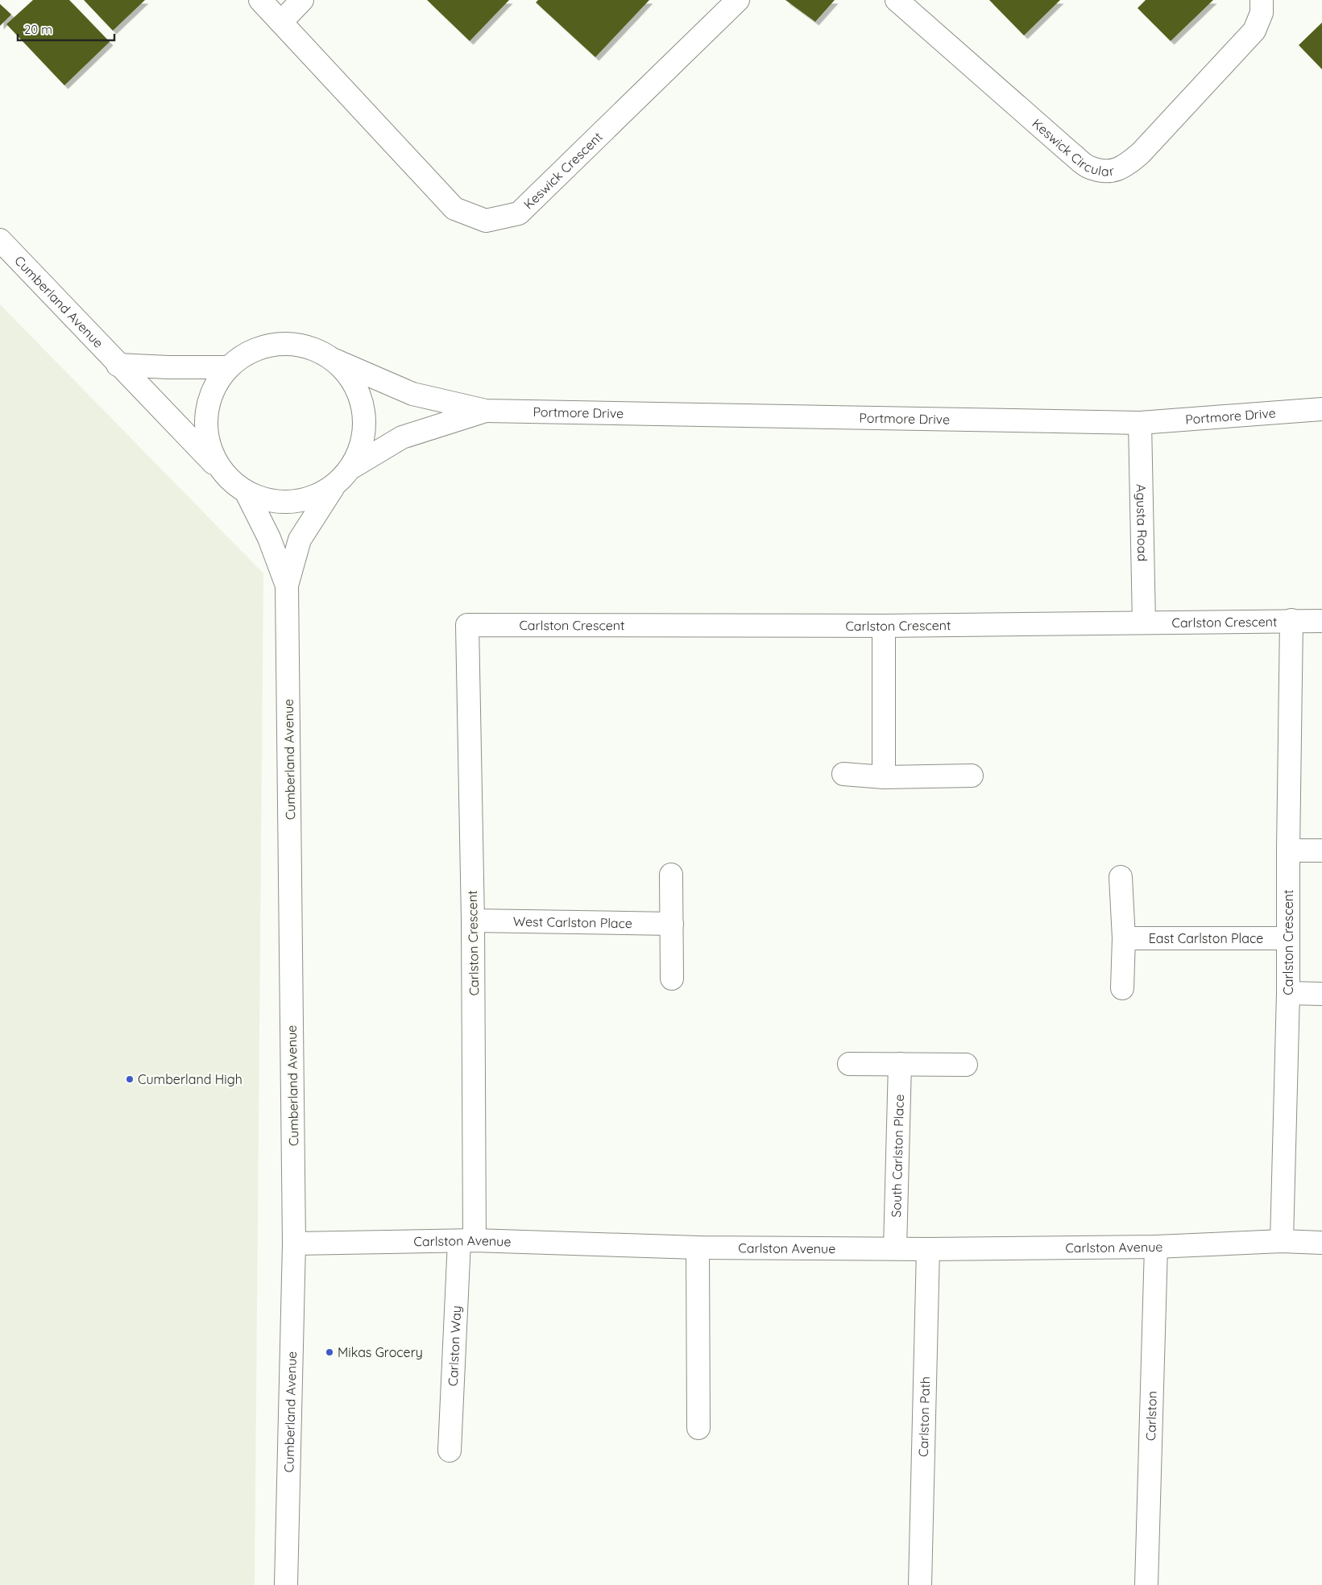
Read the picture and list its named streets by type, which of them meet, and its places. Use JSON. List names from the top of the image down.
{
  "streets": {
    "street": [
      "Keswick Circular",
      "Keswick Crescent",
      "Cumberland Avenue",
      "Portmore Drive",
      "Agusta Road",
      "Carlston Crescent",
      "West Carlston Place",
      "East Carlston Place",
      "South Carlston Place",
      "Carlston Avenue",
      "Carlston Way",
      "Carlston",
      "Carlston Path"
    ]
  },
  "crossings": [
    ["Cumberland Avenue", "Carlston Avenue"],
    ["Portmore Drive", "Agusta Road"],
    ["Agusta Road", "Carlston Crescent"],
    ["Carlston Crescent", "West Carlston Place"],
    ["Carlston Crescent", "East Carlston Place"],
    ["Carlston Crescent", "Carlston Avenue"],
    ["Carlston Crescent", "Carlston Way"],
    ["South Carlston Place", "Carlston Avenue"],
    ["Carlston Avenue", "Carlston Way"],
    ["Carlston Avenue", "Carlston"],
    ["Carlston Avenue", "Carlston Path"]
  ],
  "places": ["Cumberland High", "Mikas Grocery"],
  "scale_bar": "20 m"
}
